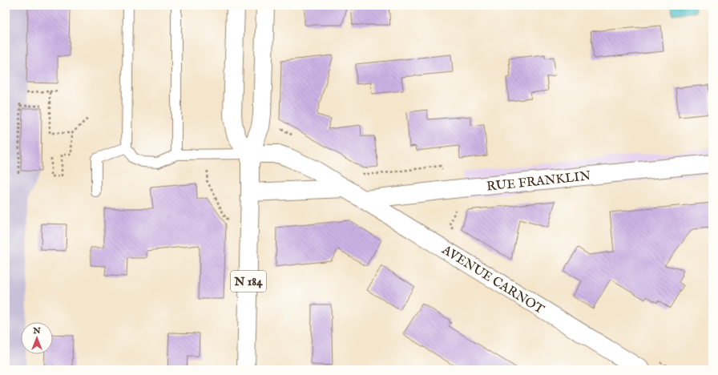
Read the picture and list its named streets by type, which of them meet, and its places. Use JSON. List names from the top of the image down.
{
  "streets": {
    "street": ["RUE FRANKLIN", "AVENUE CARNOT", "N 184"]
  },
  "crossings": [
    ["RUE FRANKLIN", "AVENUE CARNOT"],
    ["AVENUE CARNOT", "N 184"]
  ],
  "north": "top"
}
